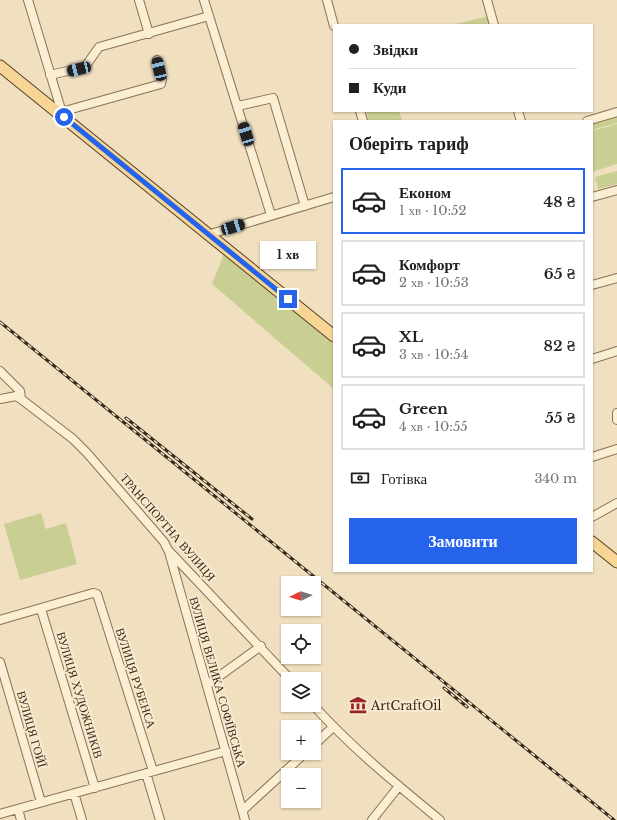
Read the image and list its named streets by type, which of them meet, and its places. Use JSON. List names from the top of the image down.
{
  "streets": {
    "street": [
      "ТРАНСПОРТНА ВУЛИЦЯ",
      "ВУЛИЦЯ РУБЕНСА",
      "ВУЛИЦЯ ВЕЛИКА СОФІЇВСЬКА",
      "ВУЛИЦЯ ХУДОЖНИКІВ",
      "ВУЛИЦЯ ГОЙЇ"
    ]
  },
  "crossings": [
    ["ТРАНСПОРТНА ВУЛИЦЯ", "ВУЛИЦЯ ВЕЛИКА СОФІЇВСЬКА"],
    ["ВУЛИЦЯ РУБЕНСА", "ВУЛИЦЯ ХУДОЖНИКІВ"]
  ],
  "places": {
    "museum": ["ArtCraftOil"]
  },
  "north": "left",
  "page": {
    "banner": ["Звідки", "Куди"],
    "heading": "Оберіть тариф",
    "list": [
      {
        "name": "Економ",
        "note": "1 хв · 10:52",
        "value": "48 ₴"
      },
      {
        "name": "Комфорт",
        "note": "2 хв · 10:53",
        "value": "65 ₴"
      },
      {
        "name": "XL",
        "note": "3 хв · 10:54",
        "value": "82 ₴"
      },
      {
        "name": "Green",
        "note": "4 хв · 10:55",
        "value": "55 ₴"
      }
    ],
    "bubble": "1 хв",
    "pay": ["Готівка", "340 m"],
    "buttons": "Замовити",
    "map_buttons": ["+", "−"]
  }
}
